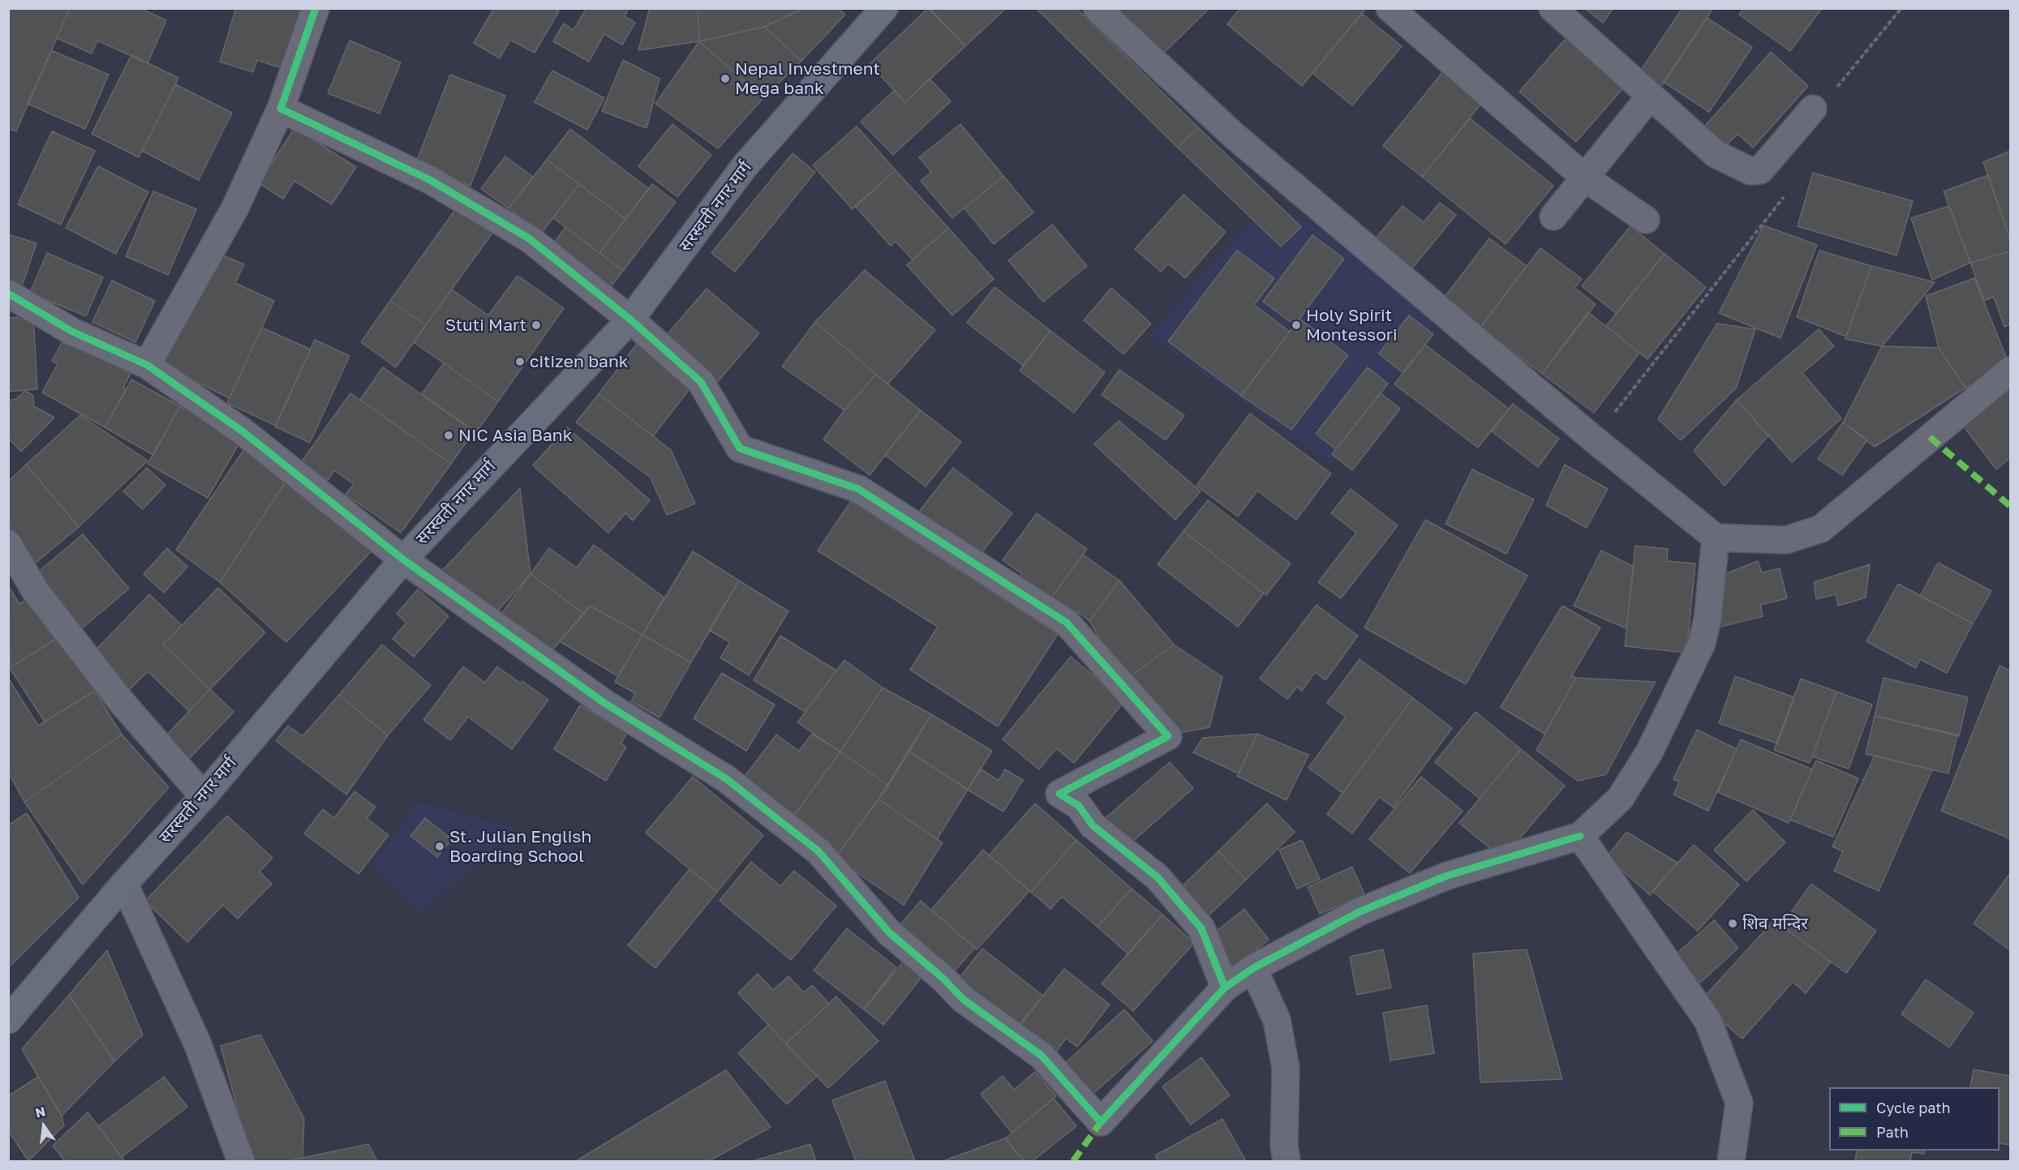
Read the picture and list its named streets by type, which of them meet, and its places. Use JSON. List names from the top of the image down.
{
  "streets": {
    "main road": ["सरस्वती नगर मार्ग"]
  },
  "places": [
    "Nepal Investment Mega bank",
    "Stuti Mart",
    "Holy Spirit Montessori",
    "citizen bank",
    "NIC Asia Bank",
    "St. Julian English Boarding School",
    "शिव मन्दिर"
  ],
  "legend": ["Cycle path", "Path"],
  "north": "top"
}
